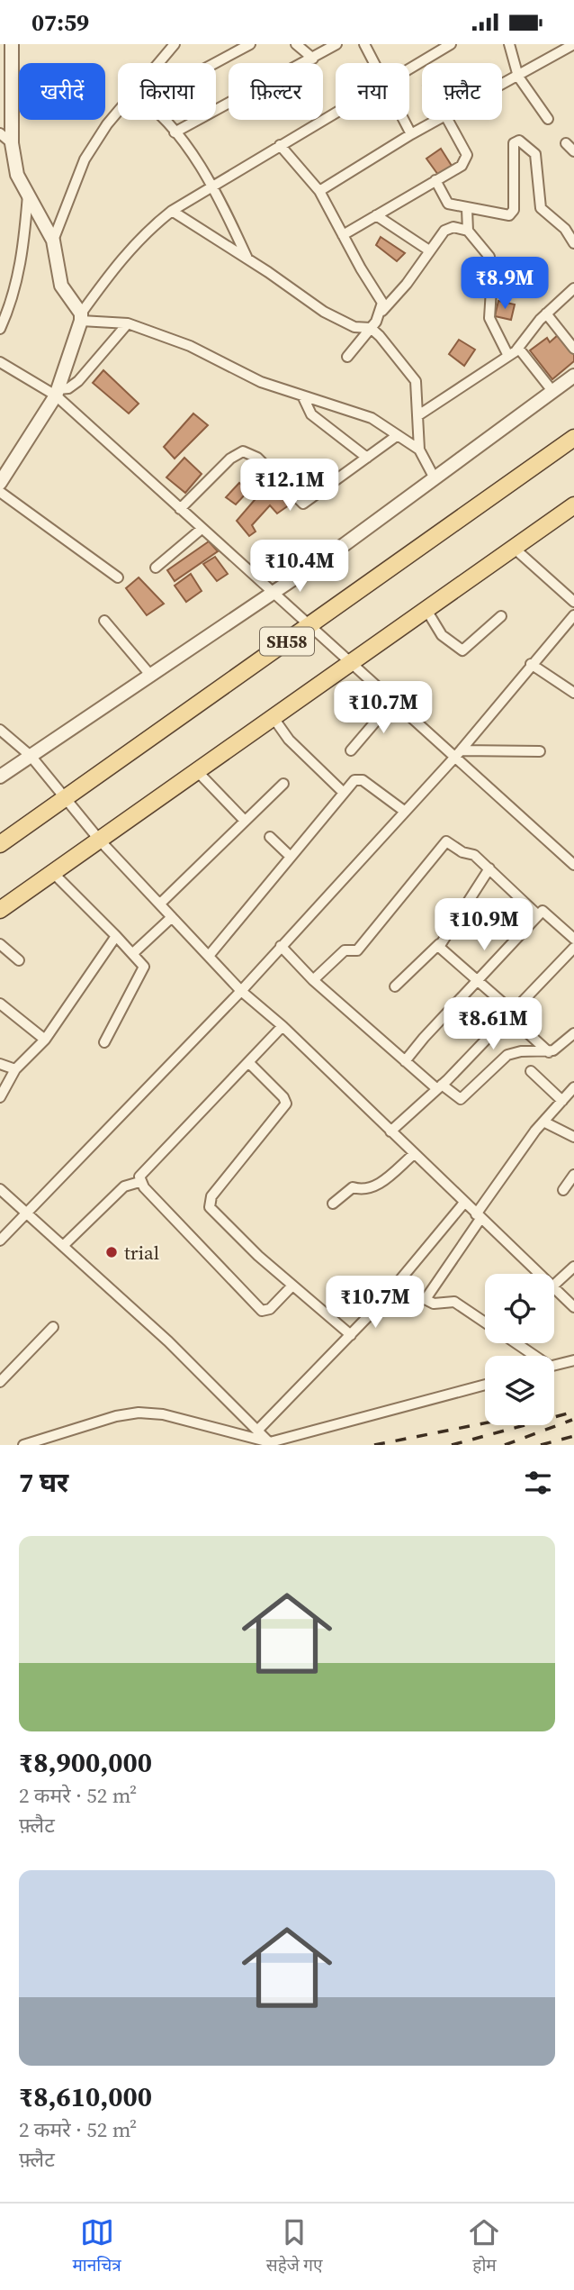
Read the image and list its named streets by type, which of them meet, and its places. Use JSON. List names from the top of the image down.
{
  "streets": {
    "main road": ["SH58"]
  },
  "places": ["trial"],
  "page": {
    "status": "07:59",
    "chip": [
      "खरीदें",
      "किराया",
      "फ़िल्टर",
      "नया",
      "फ़्लैट"
    ],
    "price": [
      "₹8.9M",
      "₹12.1M",
      "₹10.4M",
      "₹10.7M",
      "₹10.9M",
      "₹8.61M",
      "₹10.7M"
    ],
    "heading": "7 घर",
    "list": [
      {
        "name": "₹8,900,000",
        "note": "2 कमरे · 52 m² · फ़्लैट"
      },
      {
        "name": "₹8,610,000",
        "note": "2 कमरे · 52 m² · फ़्लैट"
      }
    ],
    "tabs": ["मानचित्र", "सहेजे गए", "होम"]
  }
}
